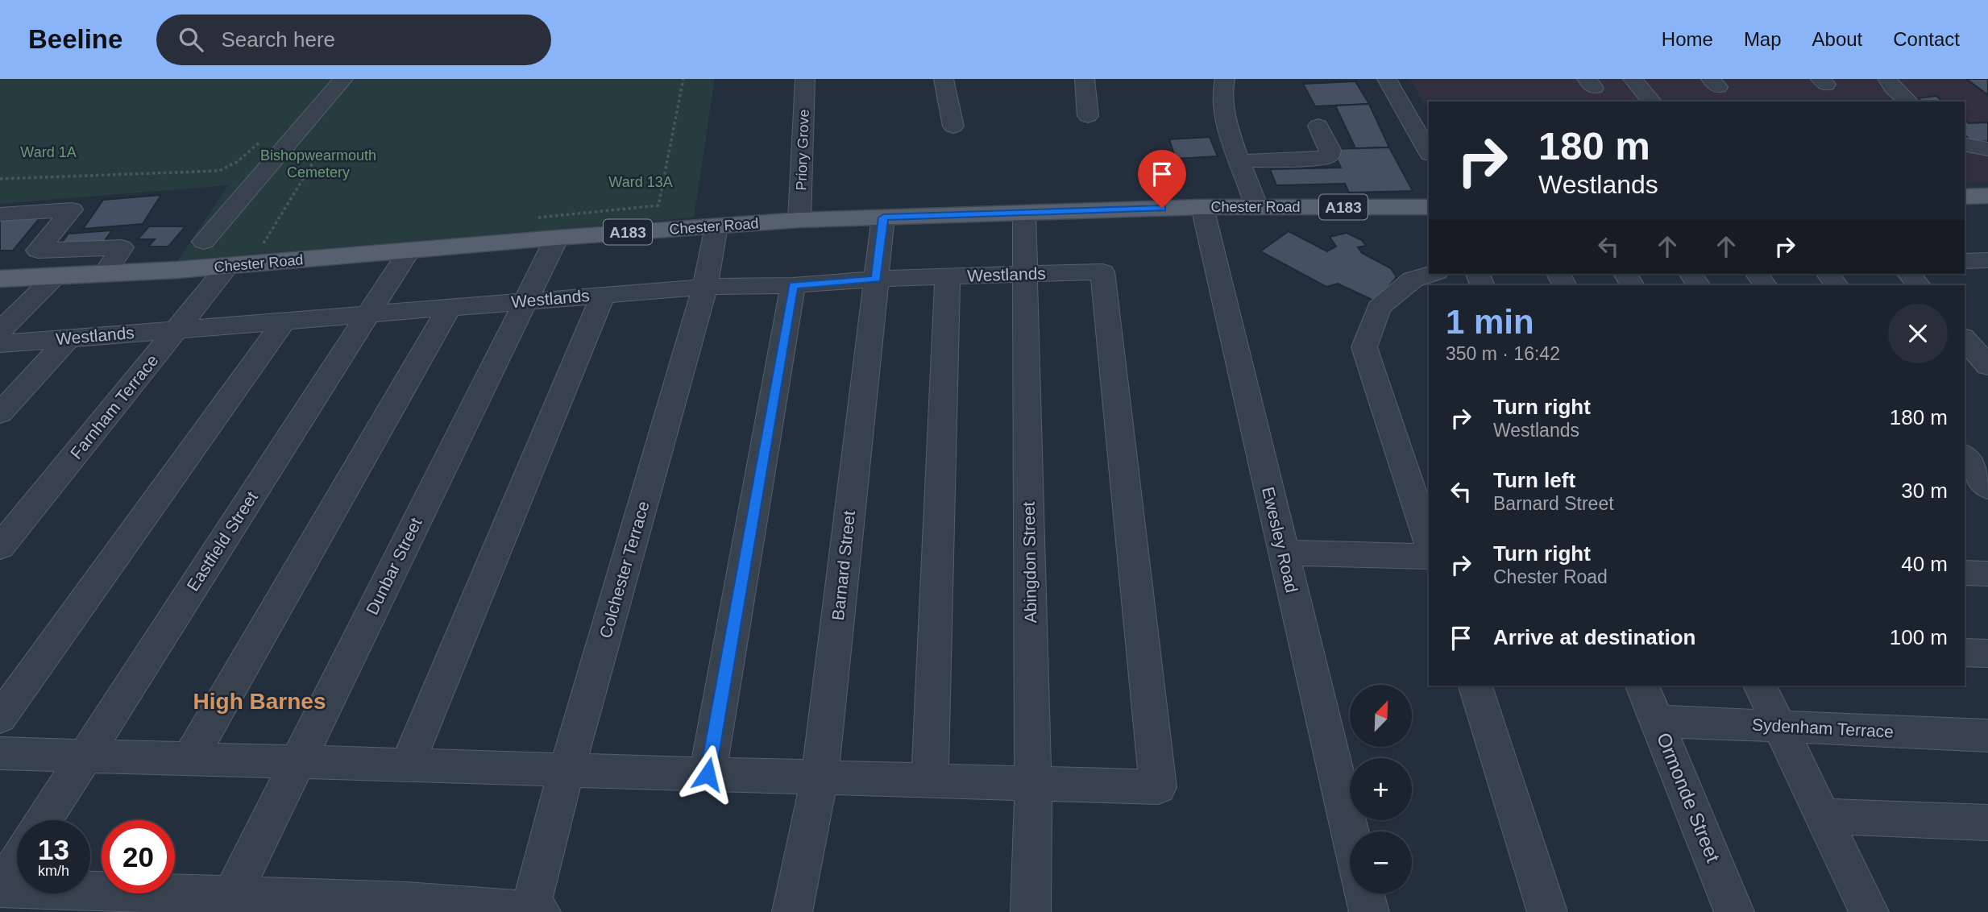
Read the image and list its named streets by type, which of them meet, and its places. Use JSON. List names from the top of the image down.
{
  "streets": {
    "main road": ["Chester Road", "A183"],
    "street": [
      "Priory Grove",
      "Westlands",
      "Farnham Terrace",
      "Ewesley Road",
      "Eastfield Street",
      "Abingdon Street",
      "Barnard Street",
      "Dunbar Street",
      "Colchester Terrace",
      "Sydenham Terrace",
      "Ormonde Street"
    ]
  },
  "crossings": [
    ["Priory Grove", "Chester Road"],
    ["Chester Road", "Farnham Terrace"],
    ["Chester Road", "Ewesley Road"],
    ["Chester Road", "Eastfield Street"],
    ["Chester Road", "Abingdon Street"],
    ["Chester Road", "Barnard Street"],
    ["Chester Road", "Dunbar Street"],
    ["Chester Road", "Colchester Terrace"],
    ["Westlands", "Farnham Terrace"],
    ["Westlands", "Eastfield Street"],
    ["Westlands", "Abingdon Street"],
    ["Westlands", "Barnard Street"],
    ["Westlands", "Dunbar Street"],
    ["Westlands", "Colchester Terrace"],
    ["Sydenham Terrace", "Ormonde Street"]
  ],
  "districts": ["High Barnes"],
  "parks": ["Ward 1A", "Bishopwearmouth Cemetery", "Ward 13A"],
  "north": "top right",
  "page": {
    "header": "Beeline",
    "search": "Search here",
    "nav": [
      "Home",
      "Map",
      "About",
      "Contact"
    ],
    "turn": ["180 m", "Westlands"],
    "heading": ["1 min", "350 m · 16:42"],
    "list": [
      {
        "name": "Turn right",
        "note": "Westlands",
        "value": "180 m"
      },
      {
        "name": "Turn left",
        "note": "Barnard Street",
        "value": "30 m"
      },
      {
        "name": "Turn right",
        "note": "Chester Road",
        "value": "40 m"
      },
      {
        "name": "Arrive at destination",
        "value": "100 m"
      }
    ],
    "map_buttons": ["+", "−"],
    "speed": "13 km/h",
    "limit": "20"
  }
}
